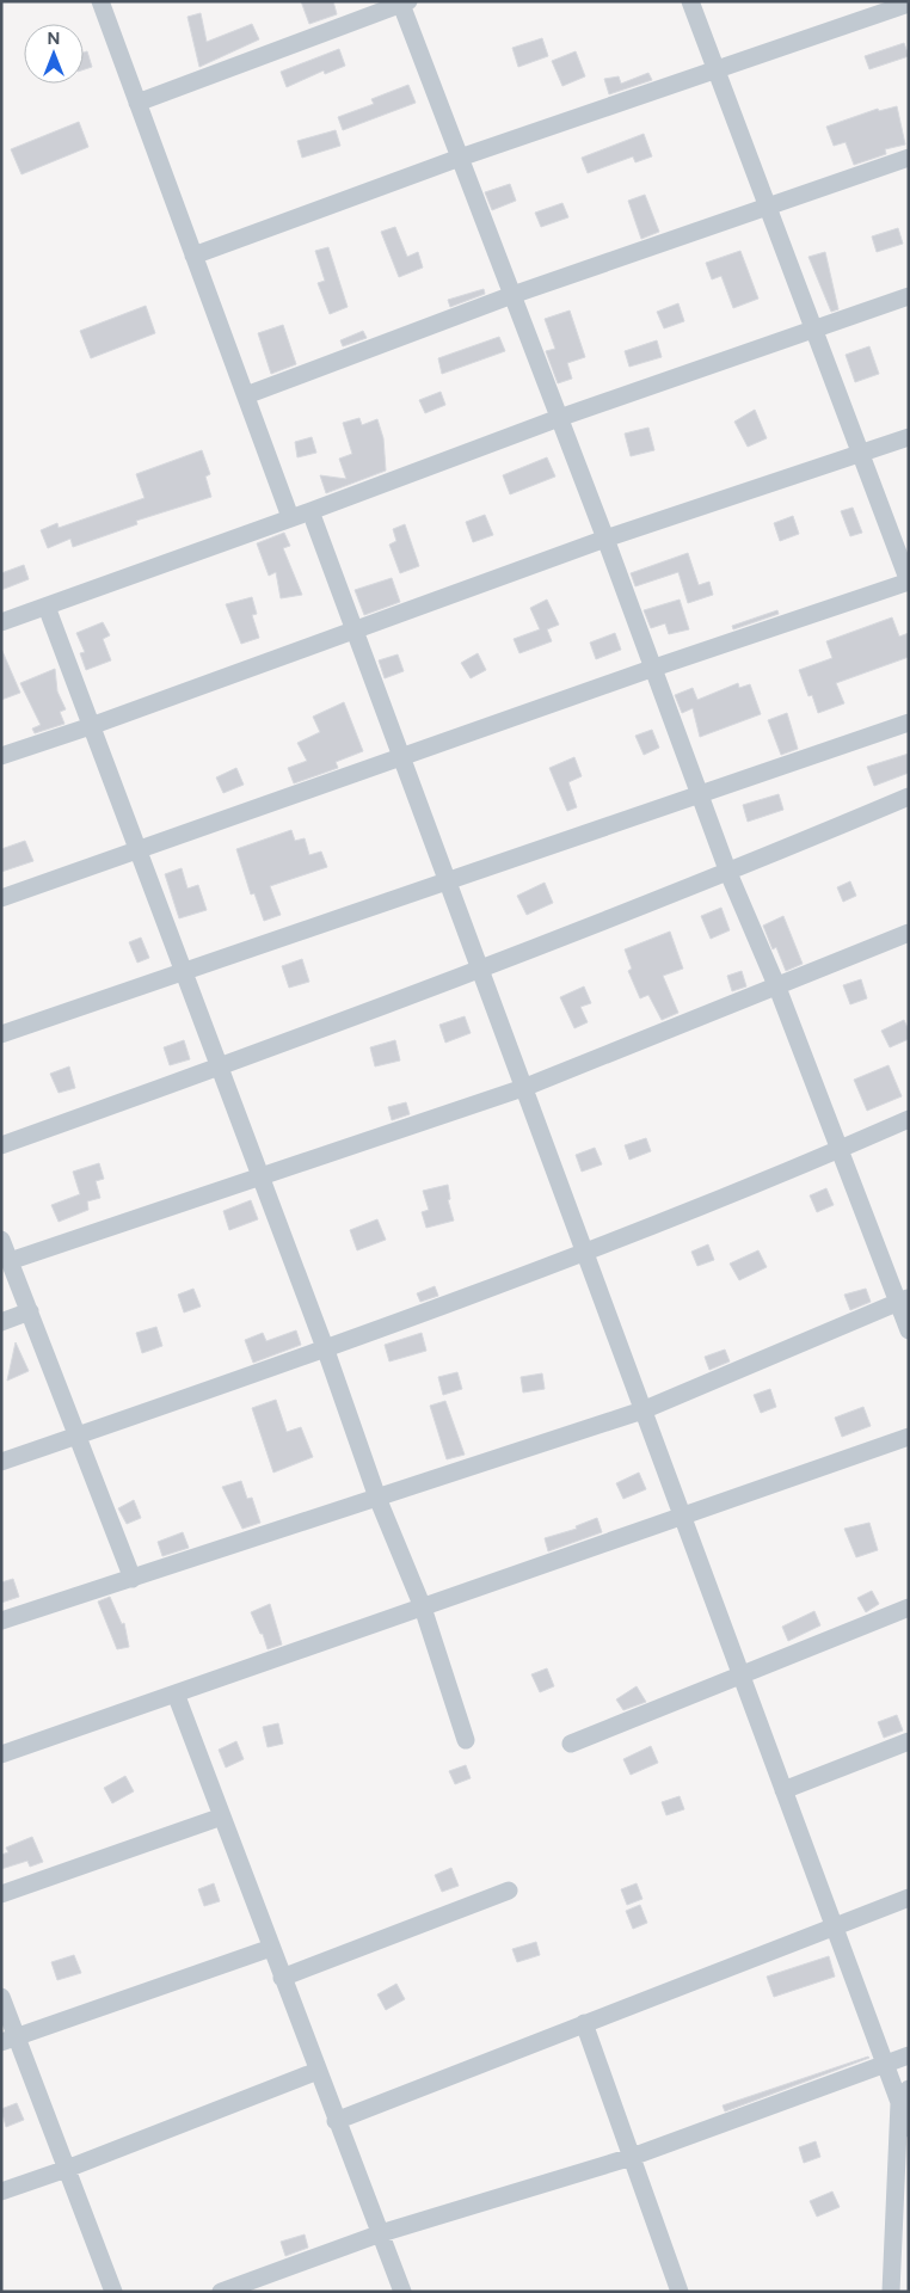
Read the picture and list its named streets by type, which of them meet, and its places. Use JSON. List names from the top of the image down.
{
  "north": "top"
}
